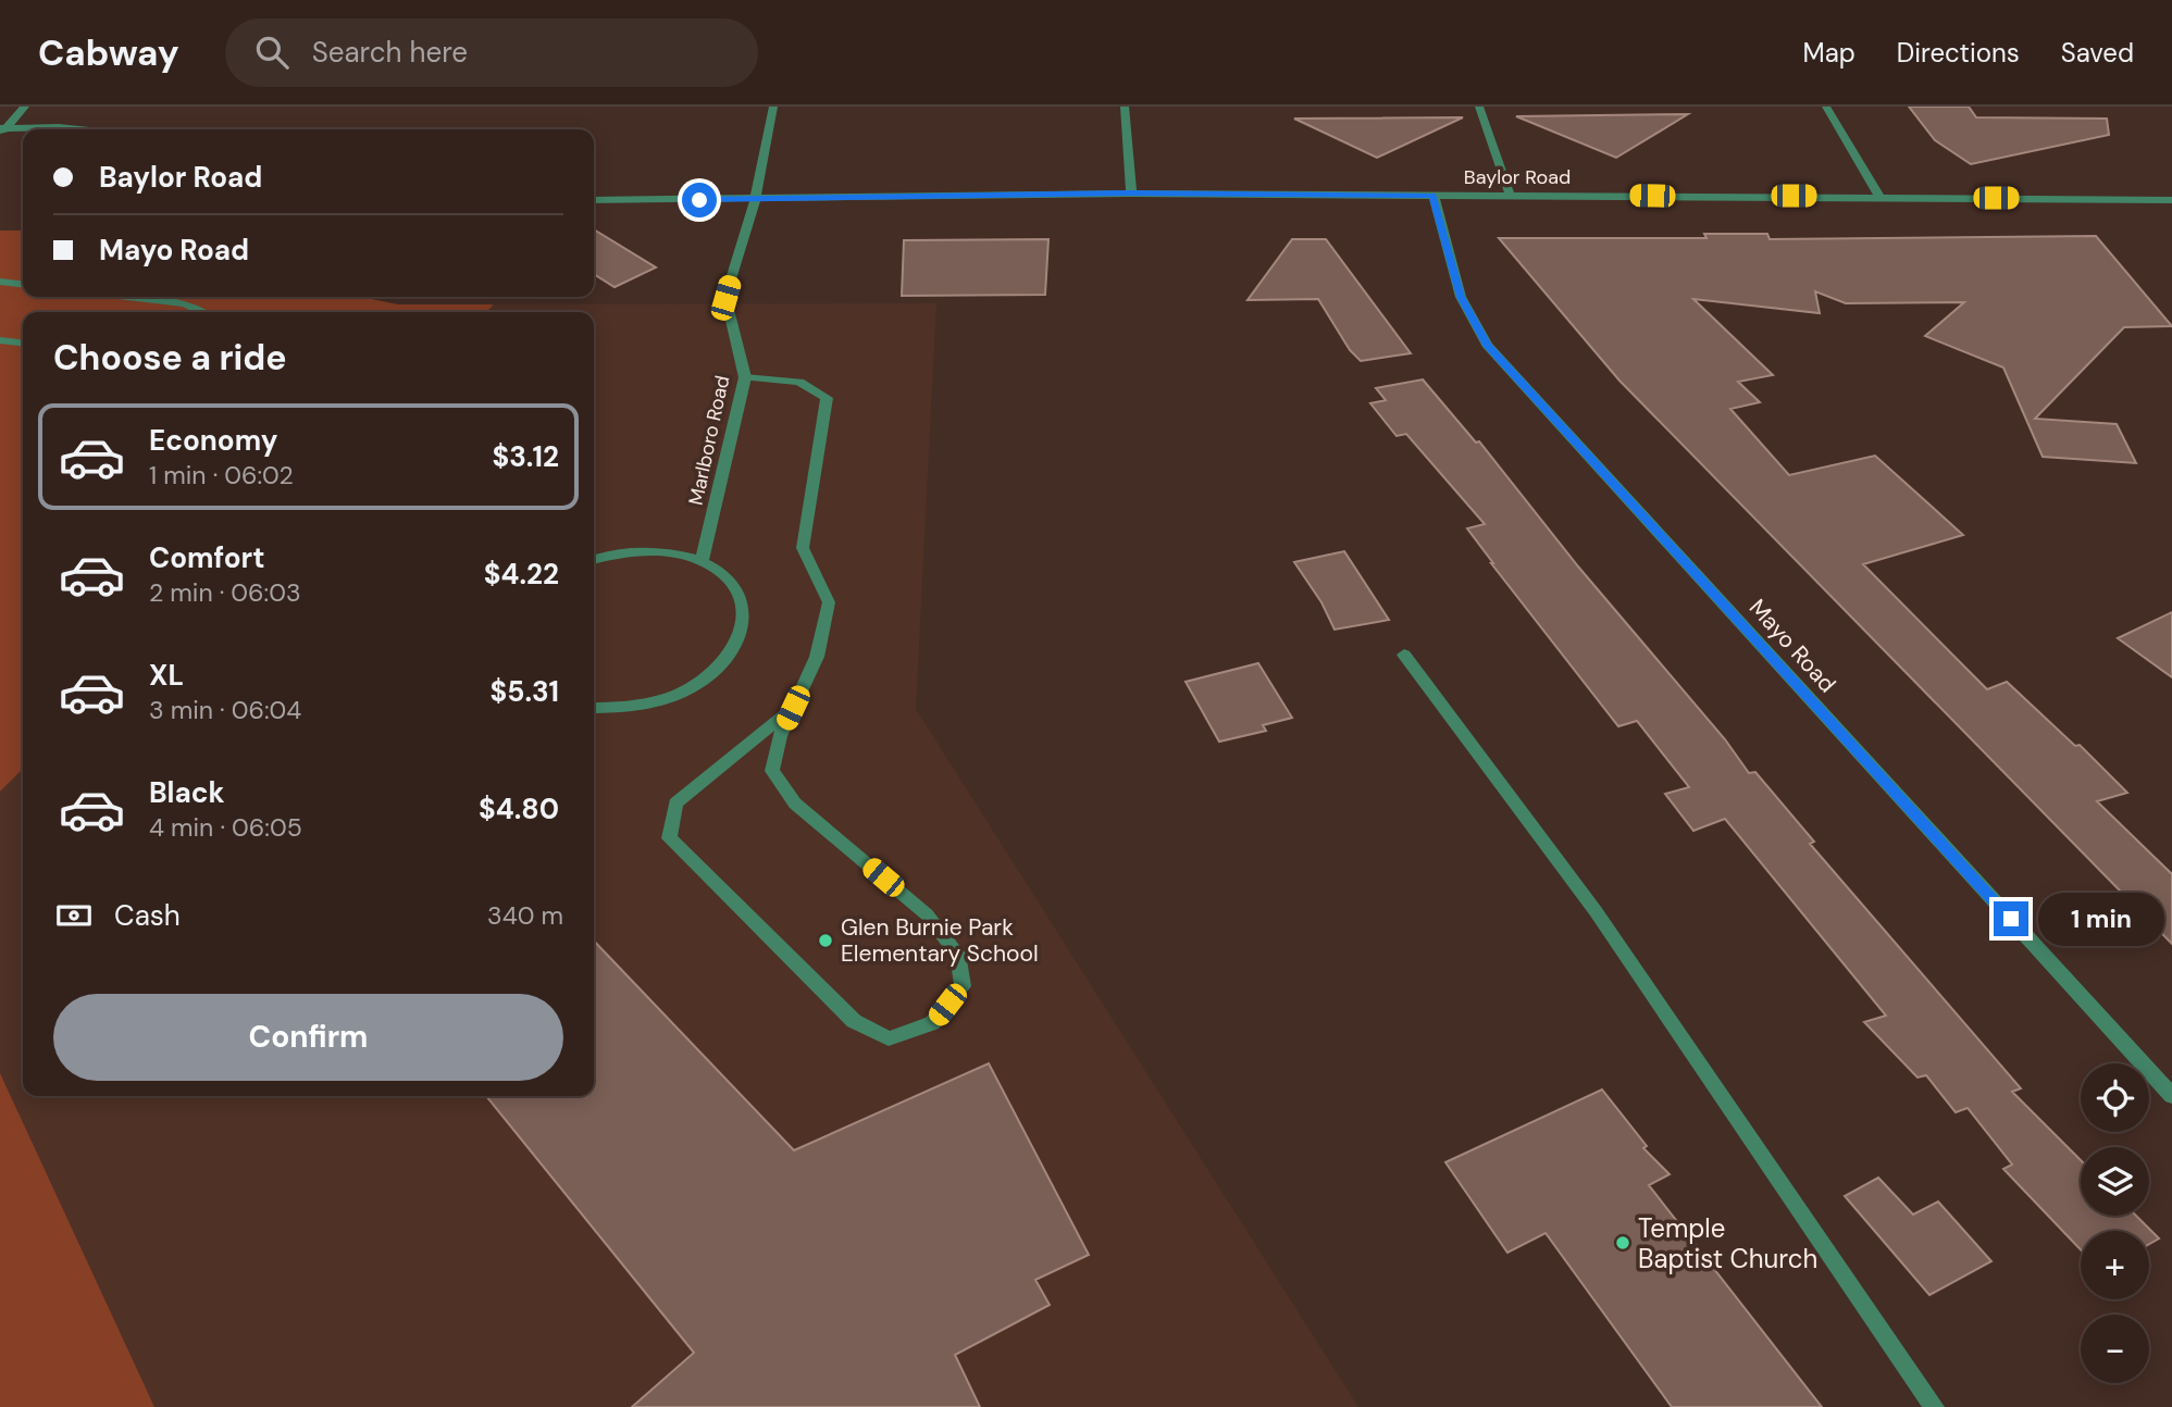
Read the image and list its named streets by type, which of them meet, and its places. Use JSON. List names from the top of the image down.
{
  "streets": {
    "street": ["Baylor Road", "Marlboro Road", "Mayo Road"]
  },
  "crossings": [
    ["Baylor Road", "Marlboro Road"],
    ["Baylor Road", "Mayo Road"]
  ],
  "places": ["Glen Burnie Park Elementary School", "Temple Baptist Church"],
  "page": {
    "header": "Cabway",
    "search": "Search here",
    "nav": ["Map", "Directions", "Saved"],
    "banner": ["Baylor Road", "Mayo Road"],
    "heading": "Choose a ride",
    "list": [
      {
        "name": "Economy",
        "note": "1 min · 06:02",
        "value": "$3.12"
      },
      {
        "name": "Comfort",
        "note": "2 min · 06:03",
        "value": "$4.22"
      },
      {
        "name": "XL",
        "note": "3 min · 06:04",
        "value": "$5.31"
      },
      {
        "name": "Black",
        "note": "4 min · 06:05",
        "value": "$4.80"
      }
    ],
    "pay": ["Cash", "340 m"],
    "bubble": "1 min",
    "buttons": "Confirm",
    "map_buttons": ["+", "−"]
  }
}
